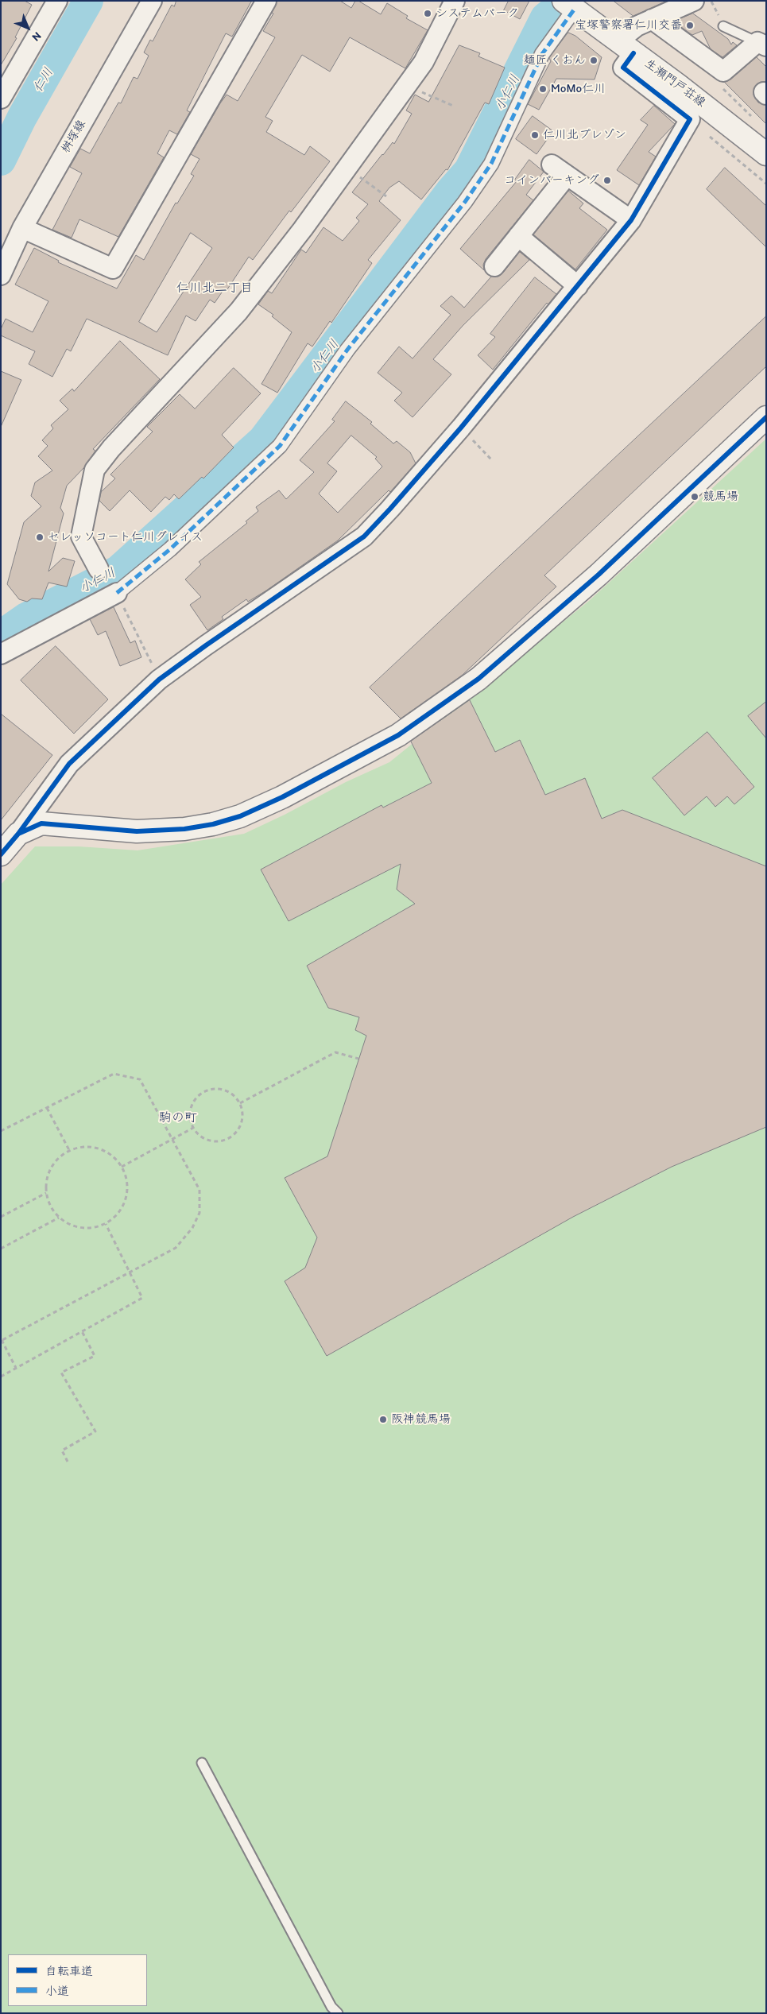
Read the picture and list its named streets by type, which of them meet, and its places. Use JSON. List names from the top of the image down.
{
  "streets": {
    "street": ["生瀬門戸荘線", "桝塚線"]
  },
  "districts": ["仁川北二丁目", "駒の町"],
  "water": ["仁川", "小仁川"],
  "places": [
    "システムパーク",
    "宝塚警察署仁川交番",
    "麺匠 くおん",
    "MoMo仁川",
    "仁川北プレゾン",
    "コインパーキング",
    "競馬場",
    "セレッソコート仁川グレイス",
    "阪神競馬場"
  ],
  "legend": ["自転車道", "小道"],
  "north": "bottom right"
}
